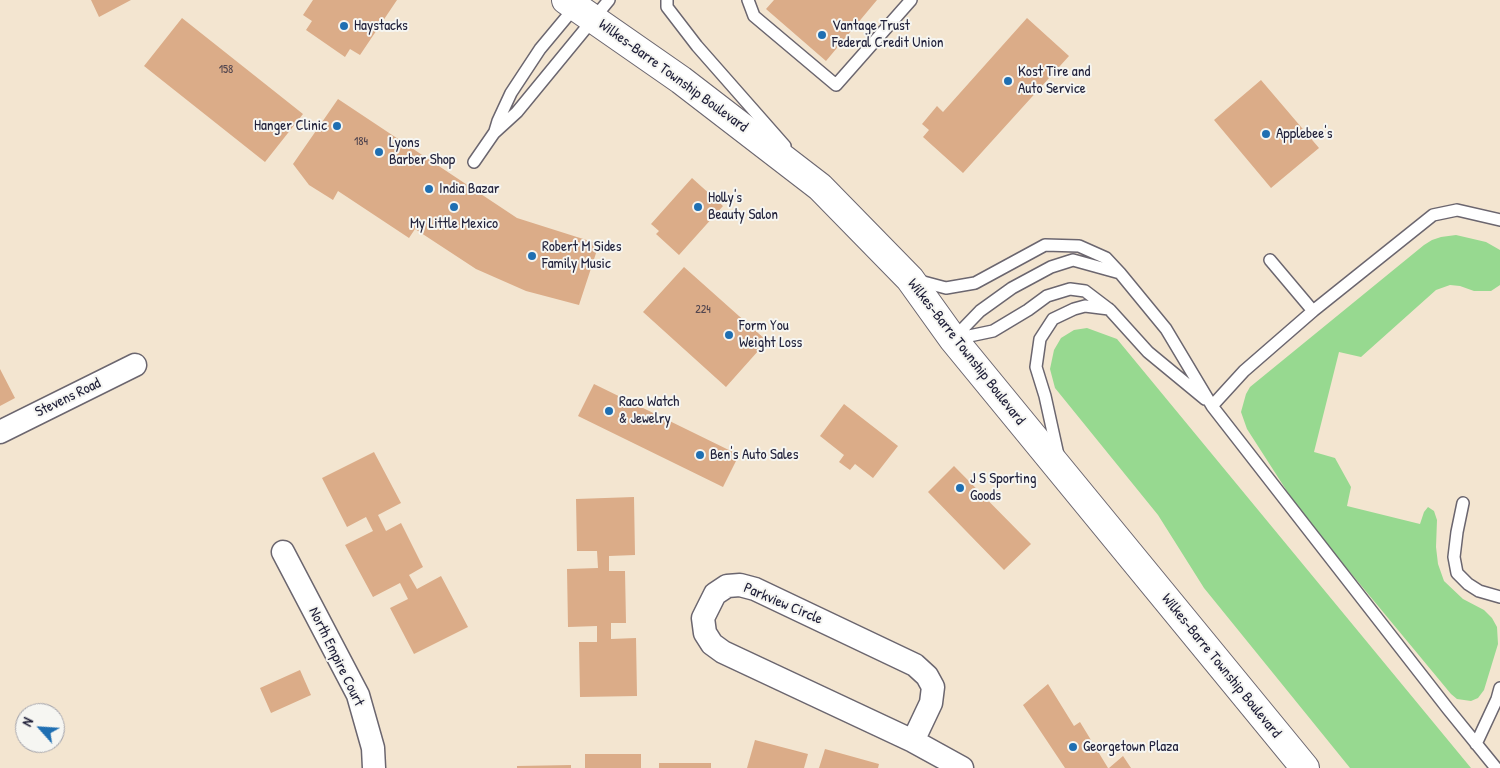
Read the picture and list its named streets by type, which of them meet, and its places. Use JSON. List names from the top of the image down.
{
  "streets": {
    "main road": ["Wilkes-Barre Township Boulevard"],
    "street": ["Stevens Road", "Parkview Circle", "North Empire Court"]
  },
  "places": [
    "Haystacks",
    "Vantage Trust Federal Credit Union",
    "Kost Tire and Auto Service",
    "Hanger Clinic",
    "Applebee's",
    "Lyons Barber Shop",
    "India Bazar",
    "My Little Mexico",
    "Holly's Beauty Salon",
    "Robert M Sides Family Music",
    "Form You Weight Loss",
    "Raco Watch & Jewelry",
    "Ben's Auto Sales",
    "J S Sporting Goods",
    "Georgetown Plaza"
  ],
  "house_numbers": ["158", "184", "224"],
  "north": "top left"
}
